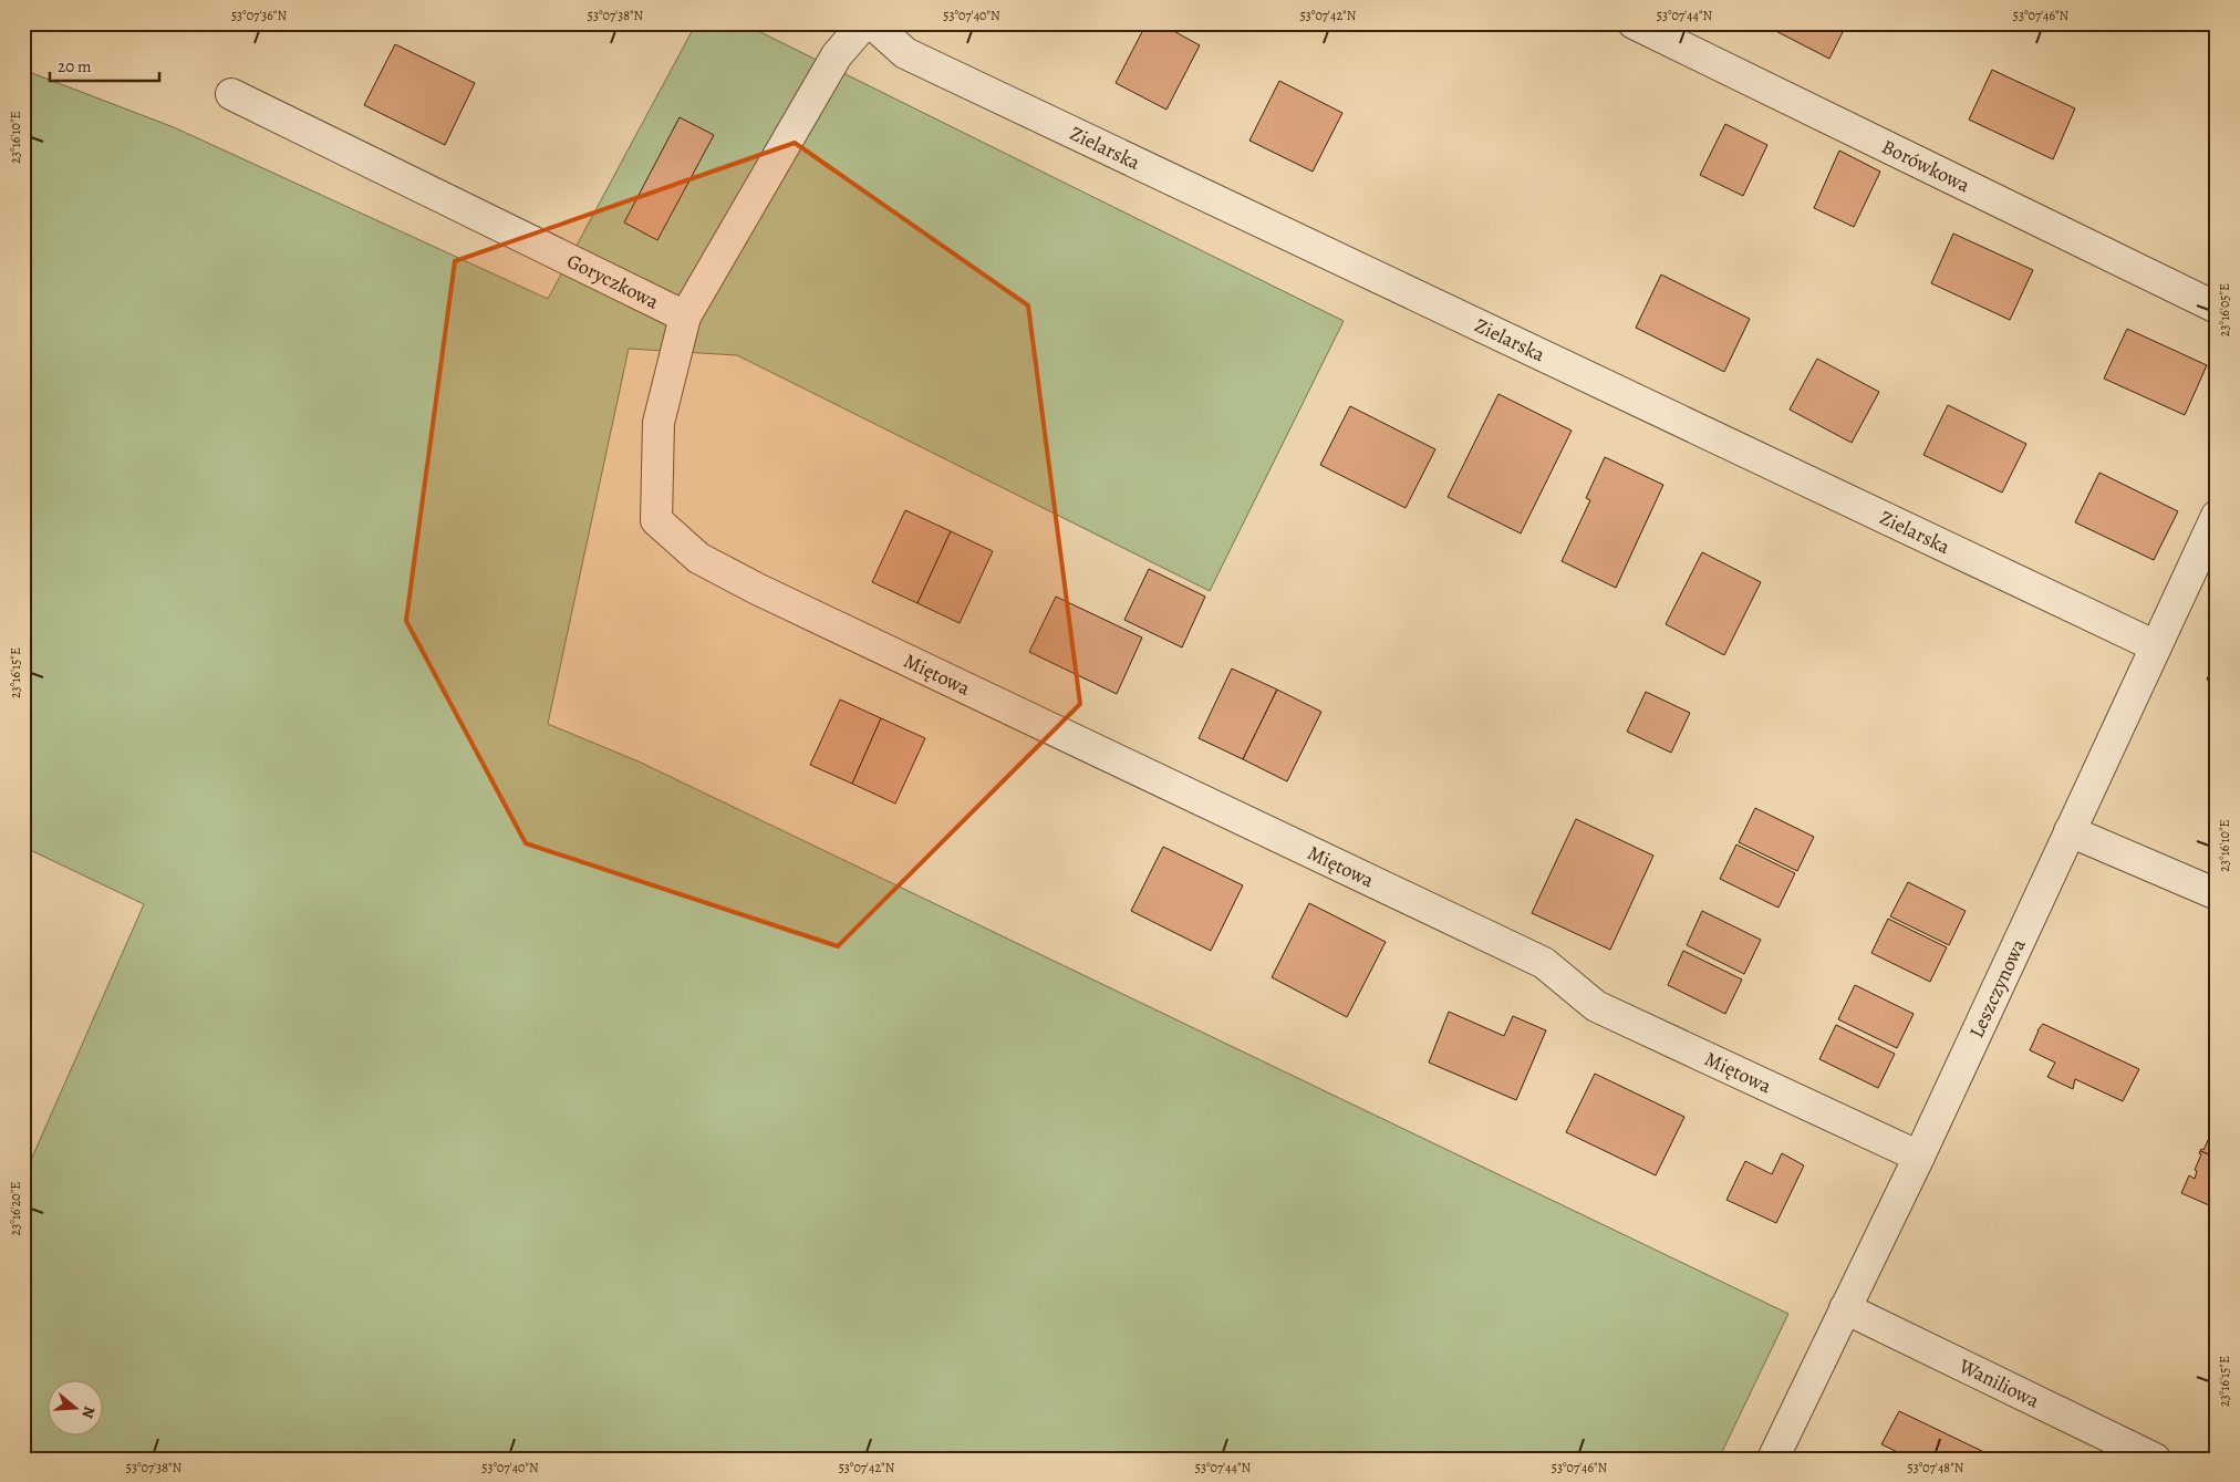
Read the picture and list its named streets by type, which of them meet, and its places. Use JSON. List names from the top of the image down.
{
  "streets": {
    "street": [
      "Zielarska",
      "Borówkowa",
      "Goryczkowa",
      "Miętowa",
      "Leszczynowa",
      "Waniliowa"
    ]
  },
  "crossings": [
    ["Zielarska", "Leszczynowa"],
    ["Goryczkowa", "Miętowa"],
    ["Miętowa", "Leszczynowa"],
    ["Leszczynowa", "Waniliowa"]
  ],
  "scale_bar": "20 m",
  "north": "right",
  "coordinates": [
    "53°07'36\"N",
    "53°07'38\"N",
    "53°07'40\"N",
    "53°07'42\"N",
    "53°07'44\"N",
    "53°07'46\"N",
    "23°16'10\"E",
    "23°16'05\"E",
    "23°16'15\"E",
    "23°16'20\"E",
    "53°07'48\"N"
  ]
}
